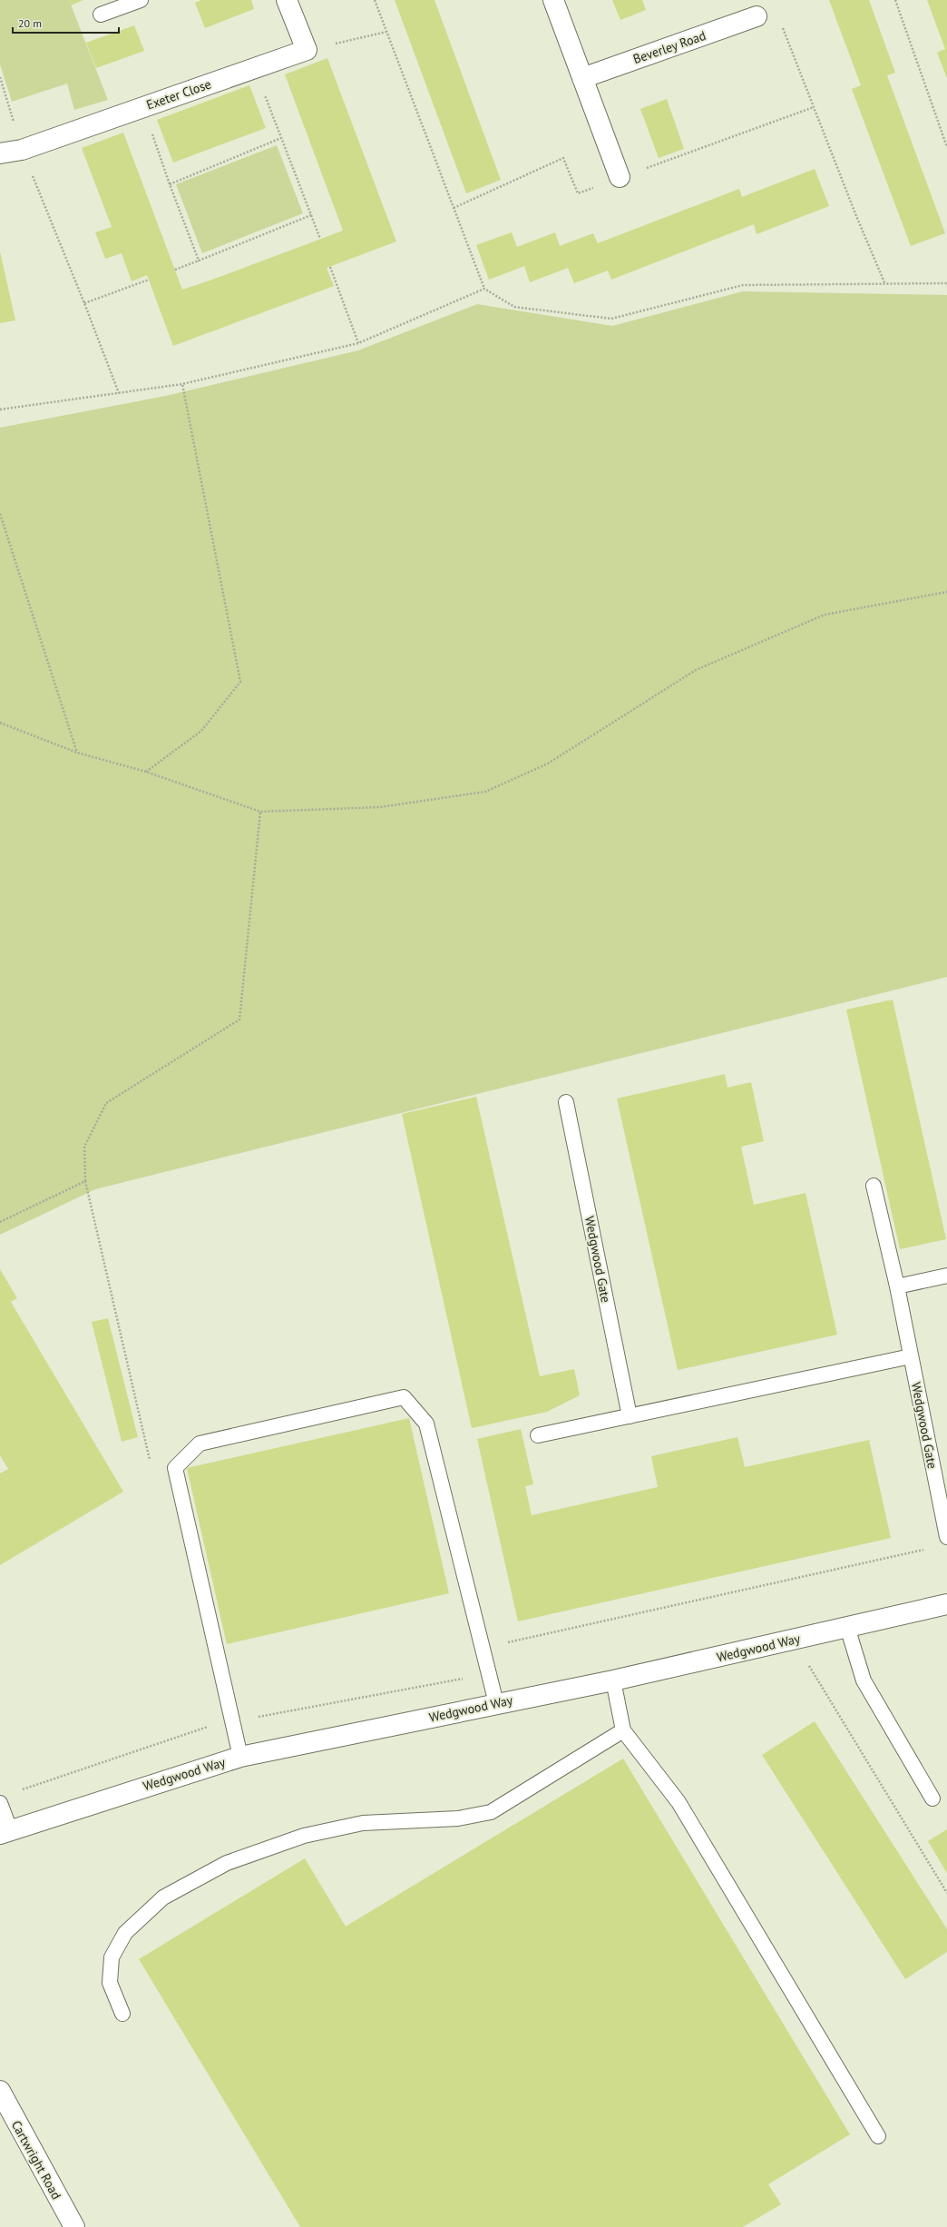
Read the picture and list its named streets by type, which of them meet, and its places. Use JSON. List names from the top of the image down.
{
  "streets": {
    "street": [
      "Beverley Road",
      "Exeter Close",
      "Wedgwood Way",
      "Cartwright Road"
    ],
    "lane": ["Wedgwood Gate"]
  },
  "scale_bar": "20 m"
}
